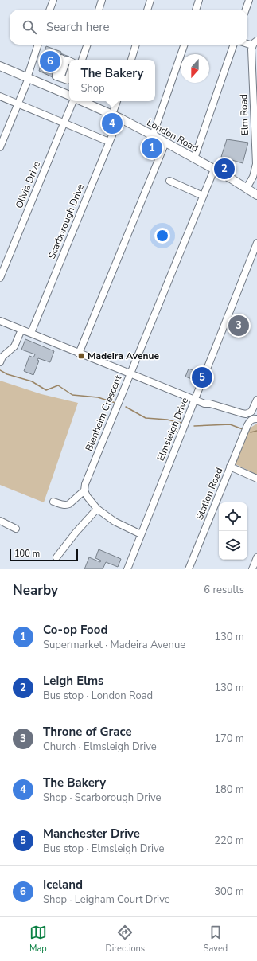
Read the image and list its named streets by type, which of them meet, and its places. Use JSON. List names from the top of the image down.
{
  "streets": {
    "main road": ["London Road"],
    "street": [
      "Elm Road",
      "Olivia Drive",
      "Scarborough Drive",
      "Blenheim Crescent",
      "Elmsleigh Drive",
      "Station Road"
    ]
  },
  "crossings": [
    ["Elm Road", "London Road"],
    ["London Road", "Scarborough Drive"],
    ["London Road", "Blenheim Crescent"]
  ],
  "places": {
    "transit": ["Madeira Avenue"]
  },
  "scale_bar": "100 m",
  "north": "bottom",
  "page": {
    "search": "Search here",
    "pins": [
      "6",
      "4",
      "1",
      "2",
      "3",
      "5"
    ],
    "popup": ["The Bakery", "Shop"],
    "scale": "100 m",
    "heading": ["Nearby", "6 results"],
    "list": [
      {
        "mark": "1",
        "name": "Co-op Food",
        "note": "Supermarket · Madeira Avenue",
        "value": "130 m"
      },
      {
        "mark": "2",
        "name": "Leigh Elms",
        "note": "Bus stop · London Road",
        "value": "130 m"
      },
      {
        "mark": "3",
        "name": "Throne of Grace",
        "note": "Church · Elmsleigh Drive",
        "value": "170 m"
      },
      {
        "mark": "4",
        "name": "The Bakery",
        "note": "Shop · Scarborough Drive",
        "value": "180 m"
      },
      {
        "mark": "5",
        "name": "Manchester Drive",
        "note": "Bus stop · Elmsleigh Drive",
        "value": "220 m"
      },
      {
        "mark": "6",
        "name": "Iceland",
        "note": "Shop · Leigham Court Drive",
        "value": "300 m"
      }
    ],
    "nav": ["Map", "Directions", "Saved"]
  }
}
